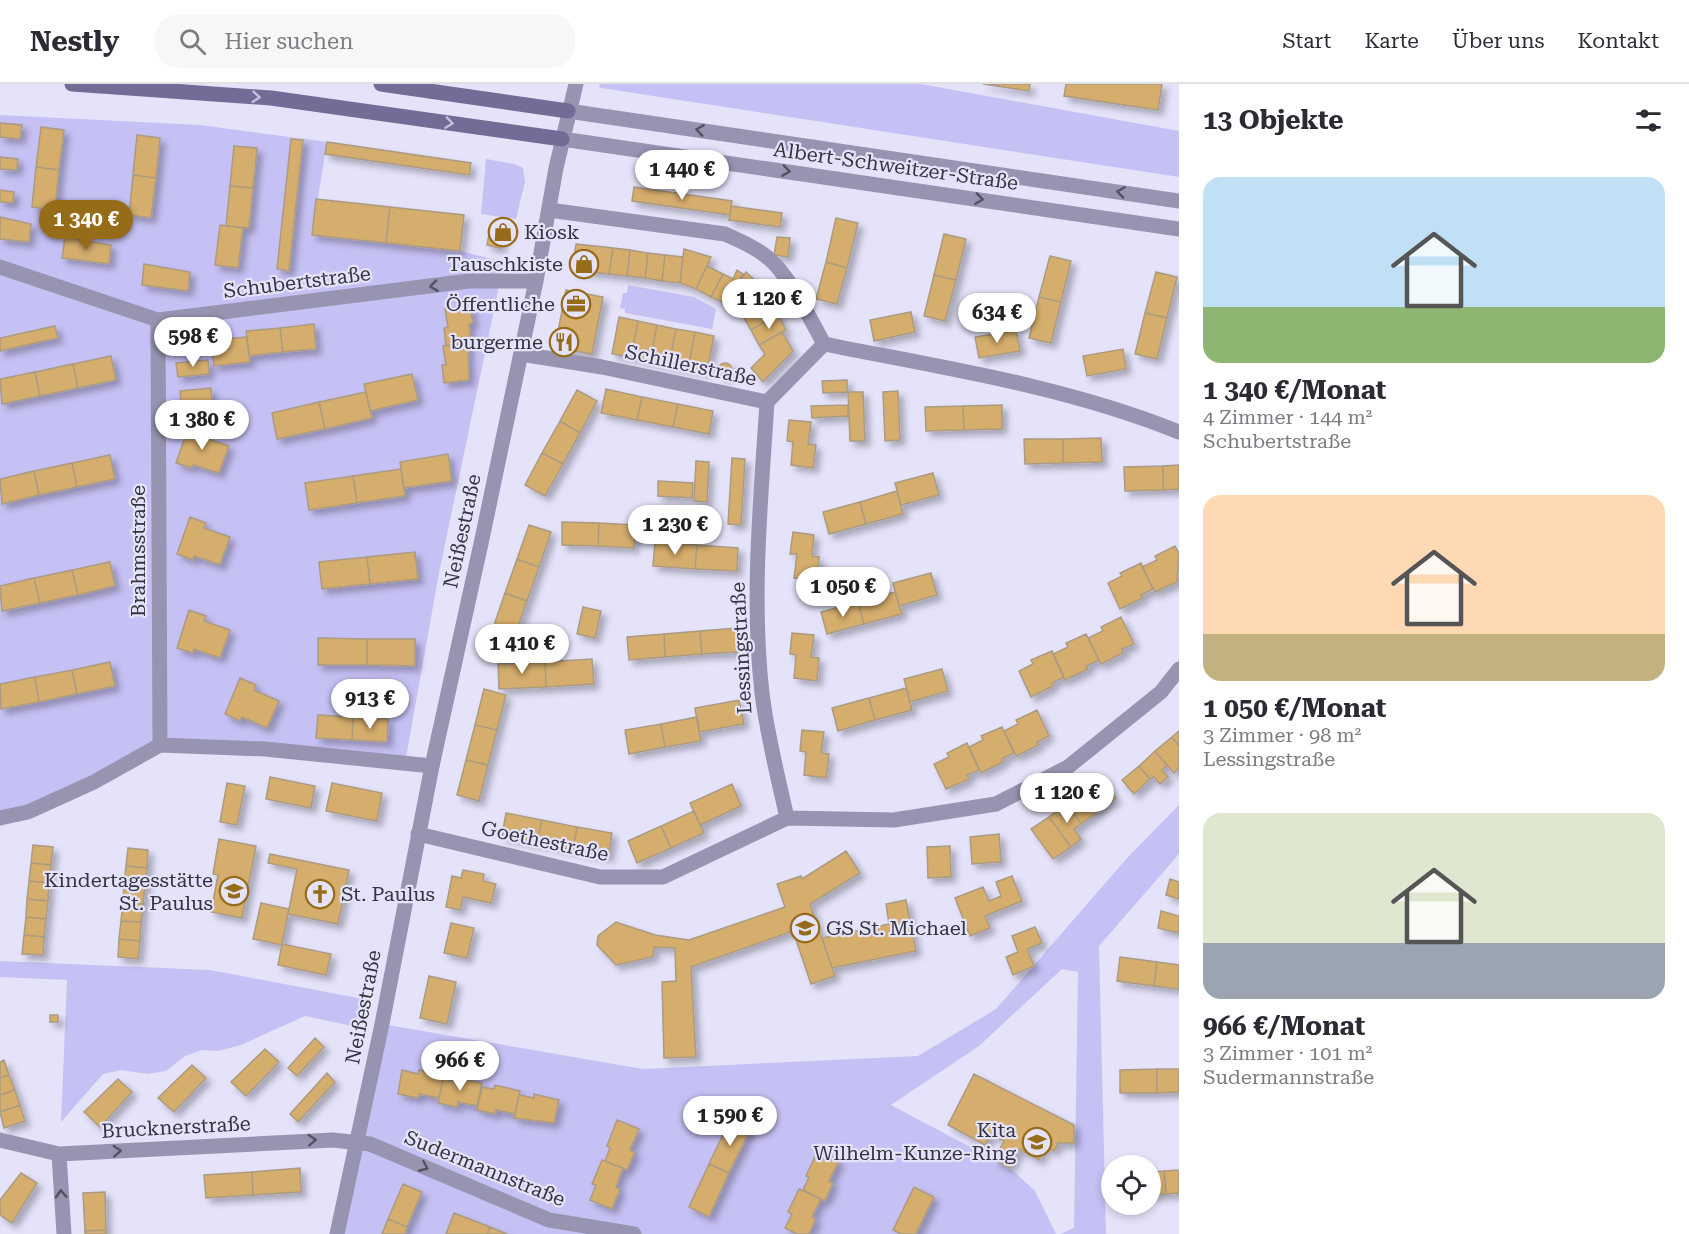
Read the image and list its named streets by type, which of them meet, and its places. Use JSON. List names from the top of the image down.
{
  "streets": {
    "main road": ["Albert-Schweitzer-Straße"],
    "street": [
      "Schubertstraße",
      "Schillerstraße",
      "Neißestraße",
      "Brahmsstraße",
      "Lessingstraße",
      "Goethestraße",
      "Brucknerstraße",
      "Sudermannstraße"
    ]
  },
  "crossings": [
    ["Albert-Schweitzer-Straße", "Neißestraße"],
    ["Schubertstraße", "Neißestraße"],
    ["Schubertstraße", "Brahmsstraße"],
    ["Schillerstraße", "Neißestraße"],
    ["Schillerstraße", "Lessingstraße"],
    ["Neißestraße", "Goethestraße"],
    ["Neißestraße", "Brucknerstraße"],
    ["Neißestraße", "Sudermannstraße"],
    ["Lessingstraße", "Goethestraße"],
    ["Brucknerstraße", "Sudermannstraße"]
  ],
  "one_way": ["Schubertstraße", "Brucknerstraße", "Sudermannstraße"],
  "places": {
    "shop": ["Kiosk", "Tauschkiste"],
    "office": ["Öffentliche"],
    "restaurant": ["burgerme"],
    "school or university": ["Kindertagesstätte St. Paulus", "GS St. Michael", "Kita Wilhelm-Kunze-Ring"],
    "church": ["St. Paulus"]
  },
  "page": {
    "header": "Nestly",
    "search": "Hier suchen",
    "nav": [
      "Start",
      "Karte",
      "Über uns",
      "Kontakt"
    ],
    "heading": "13 Objekte",
    "price": [
      "1 440 €",
      "1 340 €",
      "1 120 €",
      "634 €",
      "598 €",
      "1 380 €",
      "1 230 €",
      "1 050 €",
      "1 410 €",
      "913 €",
      "1 120 €",
      "966 €",
      "1 590 €"
    ],
    "list": [
      {
        "name": "1 340 €/Monat",
        "note": "4 Zimmer · 144 m² · Schubertstraße"
      },
      {
        "name": "1 050 €/Monat",
        "note": "3 Zimmer · 98 m² · Lessingstraße"
      },
      {
        "name": "966 €/Monat",
        "note": "3 Zimmer · 101 m² · Sudermannstraße"
      }
    ]
  }
}
